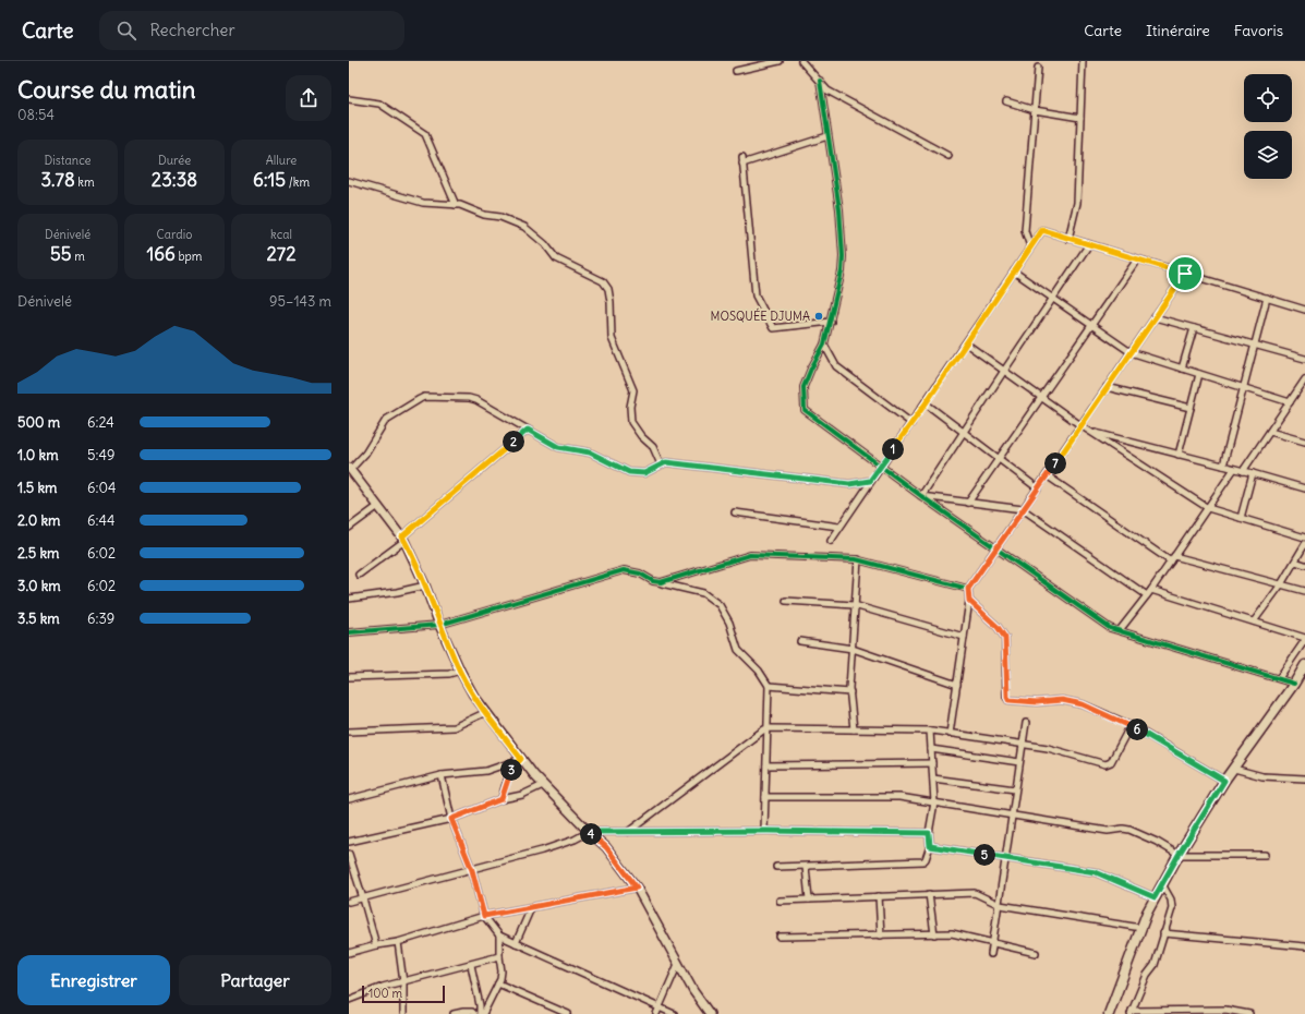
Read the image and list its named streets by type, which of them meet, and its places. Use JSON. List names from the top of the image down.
{
  "places": ["MOSQUÉE DJUMA"],
  "scale_bar": "100 m",
  "page": {
    "header": "Carte",
    "search": "Rechercher",
    "nav": ["Carte", "Itinéraire", "Favoris"],
    "heading": ["Course du matin", "08:54"],
    "stats": [
      ["Distance", "3.78 km"],
      ["Durée", "23:38"],
      ["Allure", "6:15 /km"],
      ["Dénivelé", "55 m"],
      ["Cardio", "166 bpm"],
      ["kcal", "272"]
    ],
    "chart": ["Dénivelé", "95–143 m"],
    "list": [
      {
        "name": "500 m",
        "note": "6:24"
      },
      {
        "name": "1.0 km",
        "note": "5:49"
      },
      {
        "name": "1.5 km",
        "note": "6:04"
      },
      {
        "name": "2.0 km",
        "note": "6:44"
      },
      {
        "name": "2.5 km",
        "note": "6:02"
      },
      {
        "name": "3.0 km",
        "note": "6:02"
      },
      {
        "name": "3.5 km",
        "note": "6:39"
      }
    ],
    "pins": [
      "2",
      "1",
      "7",
      "6",
      "3",
      "4",
      "5"
    ],
    "buttons": ["Enregistrer", "Partager"],
    "scale": "100 m"
  }
}
